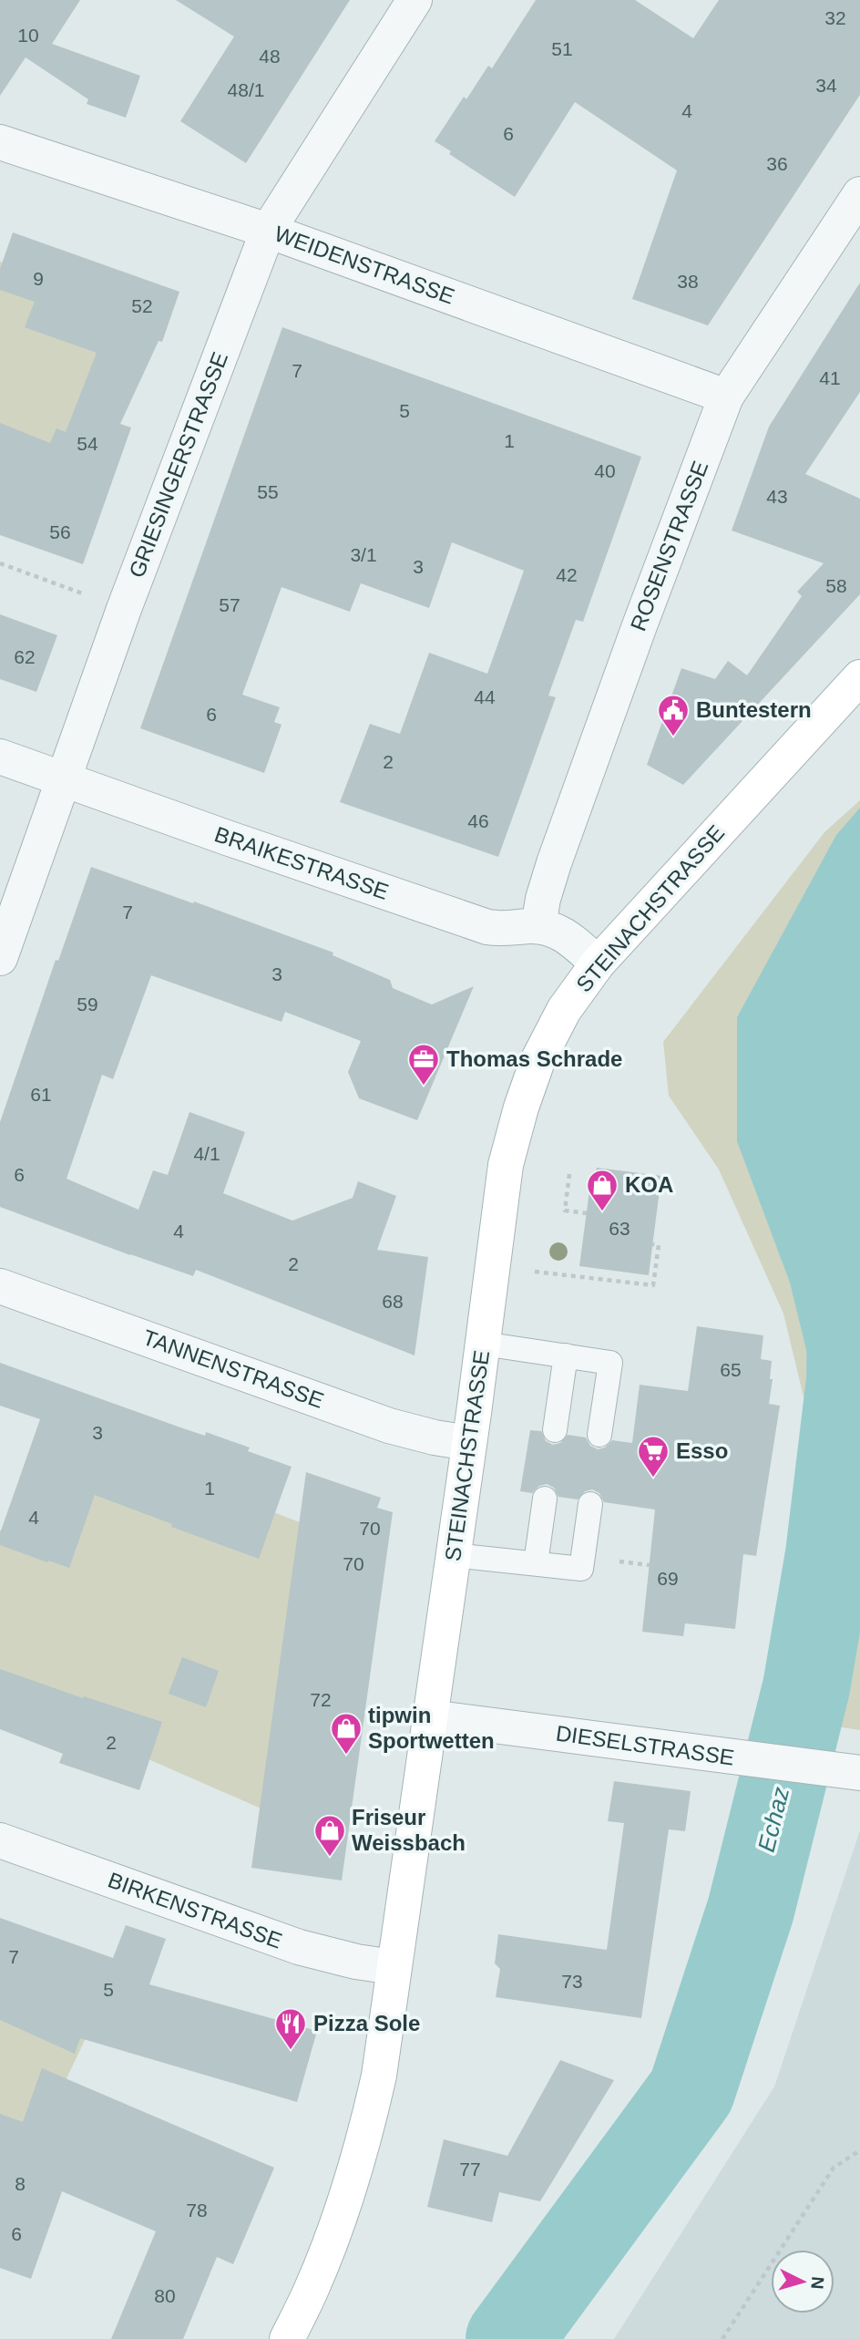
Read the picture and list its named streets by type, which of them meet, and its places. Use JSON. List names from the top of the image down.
{
  "streets": {
    "main road": ["STEINACHSTRASSE"],
    "street": [
      "WEIDENSTRASSE",
      "GRIESINGERSTRASSE",
      "ROSENSTRASSE",
      "BRAIKESTRASSE",
      "TANNENSTRASSE",
      "DIESELSTRASSE",
      "BIRKENSTRASSE"
    ]
  },
  "crossings": [
    ["WEIDENSTRASSE", "GRIESINGERSTRASSE"],
    ["WEIDENSTRASSE", "ROSENSTRASSE"],
    ["GRIESINGERSTRASSE", "BRAIKESTRASSE"],
    ["ROSENSTRASSE", "BRAIKESTRASSE"],
    ["BRAIKESTRASSE", "STEINACHSTRASSE"],
    ["STEINACHSTRASSE", "TANNENSTRASSE"],
    ["STEINACHSTRASSE", "DIESELSTRASSE"],
    ["STEINACHSTRASSE", "BIRKENSTRASSE"]
  ],
  "water": ["Echaz"],
  "places": {
    "public building": ["Buntestern"],
    "office": ["Thomas Schrade"],
    "shop": ["KOA", "tipwin Sportwetten", "Friseur Weissbach"],
    "supermarket": ["Esso"],
    "restaurant": ["Pizza Sole"]
  },
  "house_numbers": [
    "32",
    "10",
    "51",
    "48",
    "34",
    "48/1",
    "4",
    "6",
    "36",
    "9",
    "38",
    "52",
    "7",
    "41",
    "5",
    "1",
    "54",
    "40",
    "55",
    "43",
    "56",
    "3/1",
    "3",
    "42",
    "58",
    "57",
    "62",
    "44",
    "6",
    "2",
    "46",
    "7",
    "3",
    "59",
    "61",
    "4/1",
    "6",
    "63",
    "4",
    "2",
    "68",
    "65",
    "3",
    "1",
    "4",
    "70",
    "70",
    "69",
    "72",
    "2",
    "7",
    "73",
    "5",
    "77",
    "8",
    "78",
    "6",
    "80"
  ],
  "north": "right"
}
